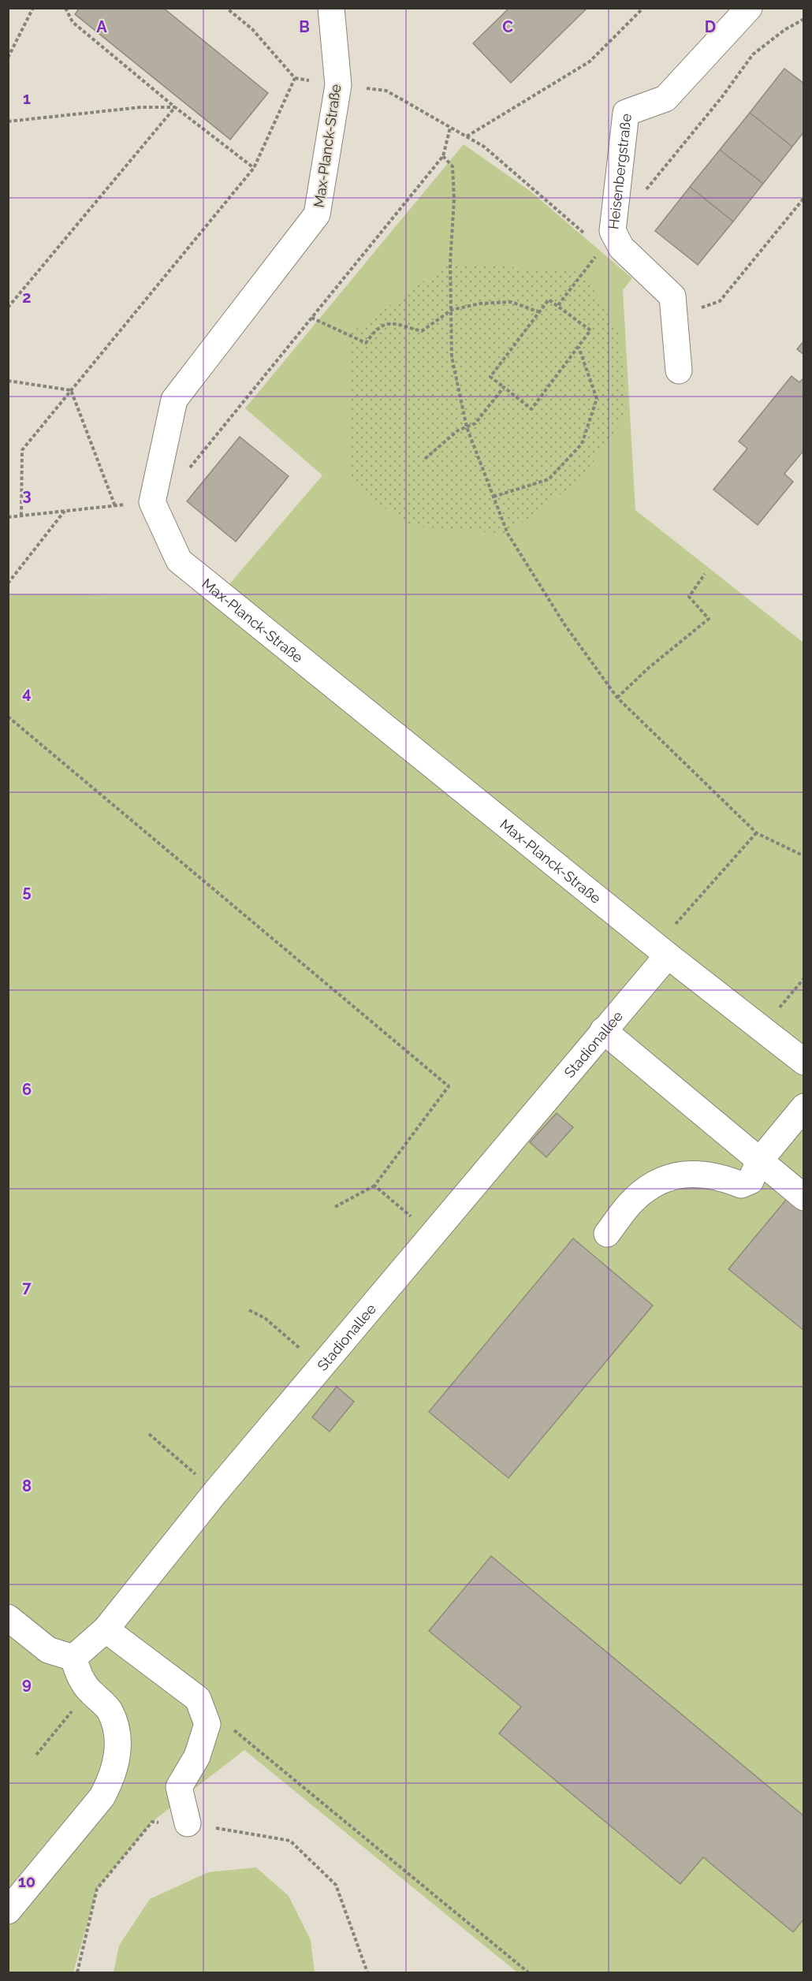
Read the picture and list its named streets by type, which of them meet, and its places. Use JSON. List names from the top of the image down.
{
  "streets": {
    "street": ["Max-Planck-Straße", "Heisenbergstraße", "Stadionallee"]
  },
  "crossings": [
    ["Max-Planck-Straße", "Stadionallee"]
  ],
  "grid": {
    "columns": [
      "A",
      "B",
      "C",
      "D"
    ],
    "rows": [
      "1",
      "2",
      "3",
      "4",
      "5",
      "6",
      "7",
      "8",
      "9",
      "10"
    ]
  }
}
